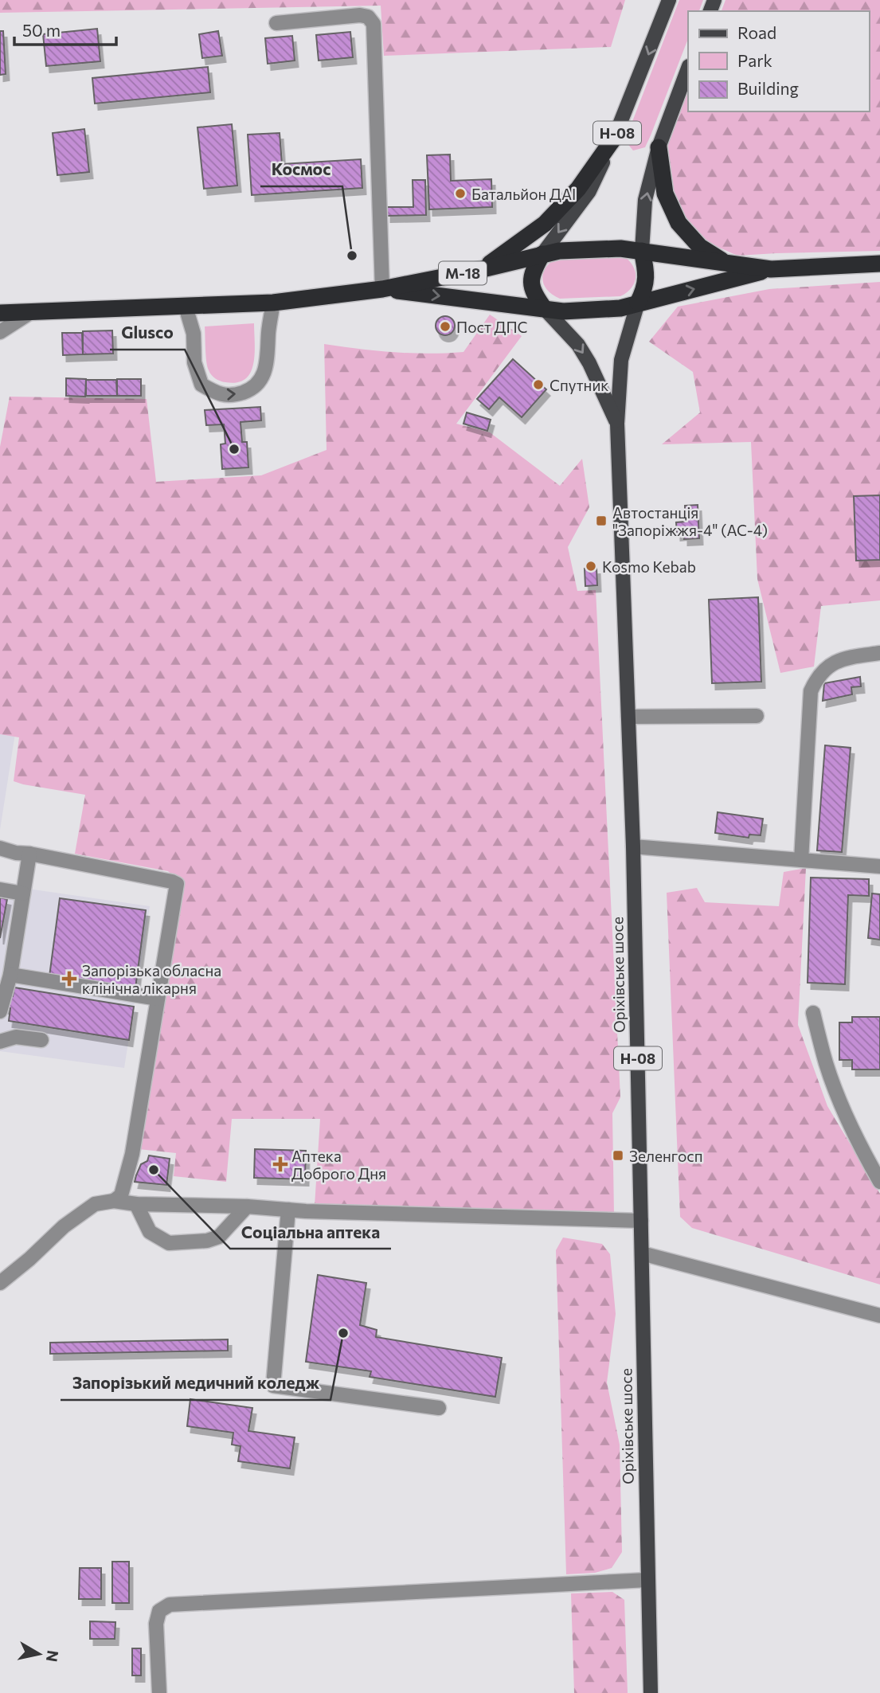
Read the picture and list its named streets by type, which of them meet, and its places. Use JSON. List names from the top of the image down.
{
  "streets": {
    "highway": ["Н-08", "М-18"],
    "main road": ["Оріхівське шосе"]
  },
  "crossings": [
    ["Н-08", "М-18"],
    ["Н-08", "Оріхівське шосе"],
    ["М-18", "Оріхівське шосе"]
  ],
  "places": {
    "other": [
      "Батальйон ДАI",
      "Космос",
      "Пост ДПС",
      "Спутник",
      "Glusco",
      "Kosmo Kebab",
      "Соціальна аптека",
      "Запорізький медичний коледж"
    ],
    "transit": ["Автостанція \"Запоріжжя-4\" (АС-4)", "Зеленгосп"],
    "health": ["Запорізька обласна клінічна лікарня", "Аптека Доброго Дня"]
  },
  "legend": ["Road", "Park", "Building"],
  "scale_bar": "50 m",
  "north": "right"
}
